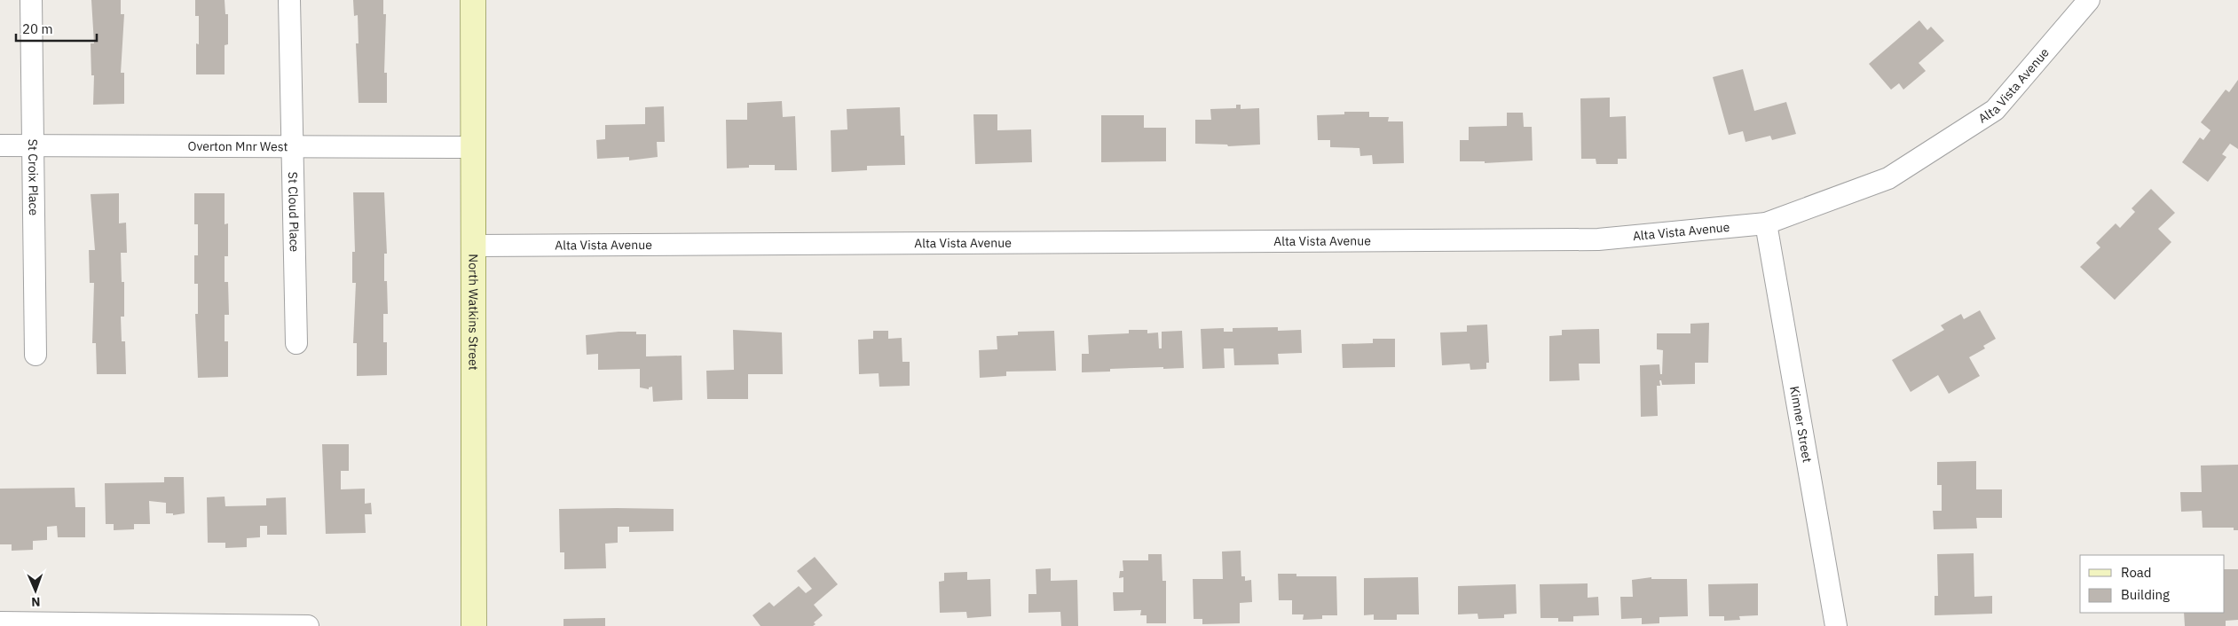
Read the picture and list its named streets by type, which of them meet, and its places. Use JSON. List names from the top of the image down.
{
  "streets": {
    "main road": ["North Watkins Street"],
    "street": [
      "Alta Vista Avenue",
      "Overton Mnr West",
      "St Croix Place",
      "St Cloud Place",
      "Kimner Street"
    ]
  },
  "crossings": [
    ["Alta Vista Avenue", "North Watkins Street"],
    ["Alta Vista Avenue", "Kimner Street"],
    ["Overton Mnr West", "St Croix Place"],
    ["Overton Mnr West", "St Cloud Place"],
    ["Overton Mnr West", "North Watkins Street"]
  ],
  "legend": ["Road", "Building"],
  "scale_bar": "20 m",
  "north": "bottom"
}
